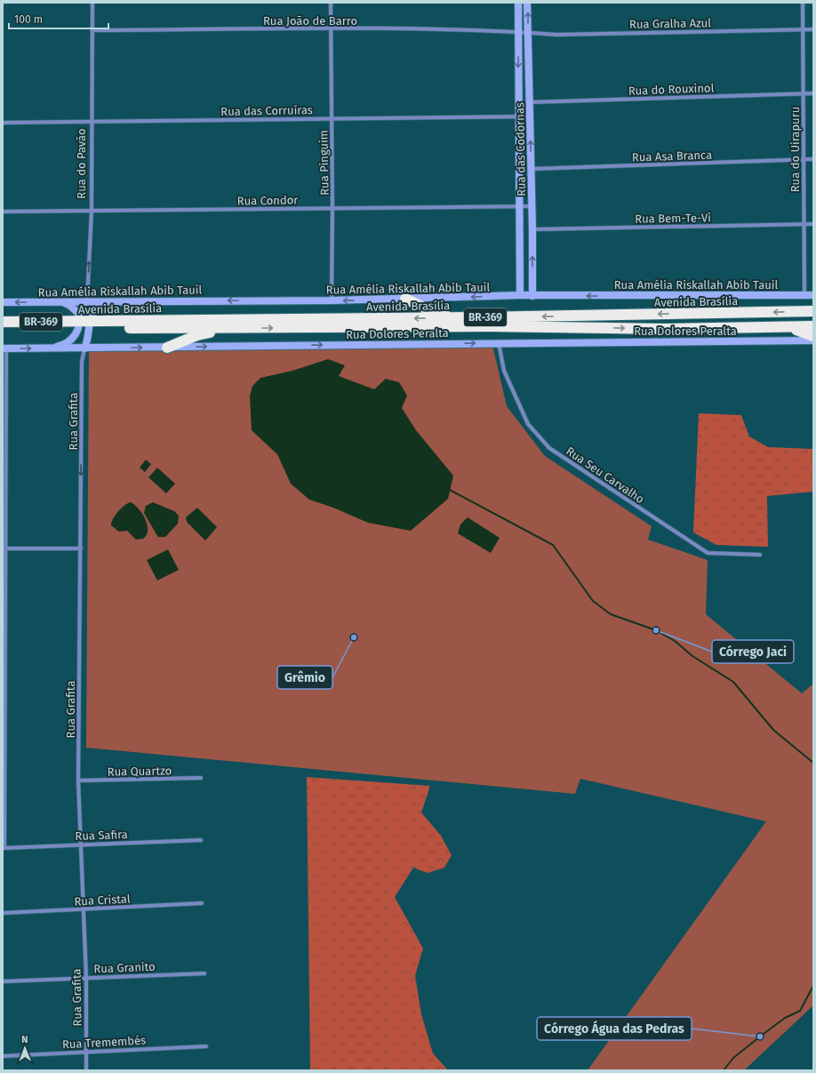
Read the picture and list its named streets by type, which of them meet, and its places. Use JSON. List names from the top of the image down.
{
  "streets": {
    "highway": ["Avenida Brasília", "BR-369"],
    "street": [
      "Rua João de Barro",
      "Rua Gralha Azul",
      "Rua do Rouxinol",
      "Rua das Corruíras",
      "Rua das Codornas",
      "Rua do Uirapuru",
      "Rua Asa Branca",
      "Rua Pinguim",
      "Rua do Pavão",
      "Rua Condor",
      "Rua Bem-Te-Vi",
      "Rua Amélia Riskallah Abib Tauil",
      "Rua Dolores Peralta",
      "Rua Grafita",
      "Rua Seu Carvalho",
      "Rua Quartzo",
      "Rua Safira",
      "Rua Cristal",
      "Rua Granito",
      "Rua Tremembés"
    ]
  },
  "crossings": [
    ["Rua João de Barro", "Rua Gralha Azul"],
    ["Rua João de Barro", "Rua das Codornas"],
    ["Rua João de Barro", "Rua Pinguim"],
    ["Rua João de Barro", "Rua do Pavão"],
    ["Rua Gralha Azul", "Rua das Codornas"],
    ["Rua Gralha Azul", "Rua do Uirapuru"],
    ["Rua do Rouxinol", "Rua das Codornas"],
    ["Rua do Rouxinol", "Rua do Uirapuru"],
    ["Rua das Corruíras", "Rua das Codornas"],
    ["Rua das Corruíras", "Rua Pinguim"],
    ["Rua das Corruíras", "Rua do Pavão"],
    ["Rua das Codornas", "Rua Asa Branca"],
    ["Rua das Codornas", "Rua Condor"],
    ["Rua das Codornas", "Rua Bem-Te-Vi"],
    ["Rua das Codornas", "Rua Amélia Riskallah Abib Tauil"],
    ["Rua do Uirapuru", "Rua Asa Branca"],
    ["Rua do Uirapuru", "Rua Bem-Te-Vi"],
    ["Rua do Uirapuru", "Rua Amélia Riskallah Abib Tauil"],
    ["Rua Pinguim", "Rua Condor"],
    ["Rua Pinguim", "Rua Amélia Riskallah Abib Tauil"],
    ["Rua do Pavão", "Rua Condor"],
    ["Rua do Pavão", "Rua Amélia Riskallah Abib Tauil"],
    ["Rua do Pavão", "Avenida Brasília"],
    ["Rua Dolores Peralta", "Rua Grafita"],
    ["Rua Dolores Peralta", "Rua Seu Carvalho"],
    ["Rua Grafita", "Rua Quartzo"],
    ["Rua Grafita", "Rua Safira"],
    ["Rua Grafita", "Rua Cristal"],
    ["Rua Grafita", "Rua Granito"],
    ["Rua Grafita", "Rua Tremembés"]
  ],
  "one_way": ["Rua Amélia Riskallah Abib Tauil", "Rua Dolores Peralta"],
  "places": ["Córrego Jaci", "Grêmio", "Córrego Água das Pedras"],
  "scale_bar": "100 m",
  "north": "top"
}
